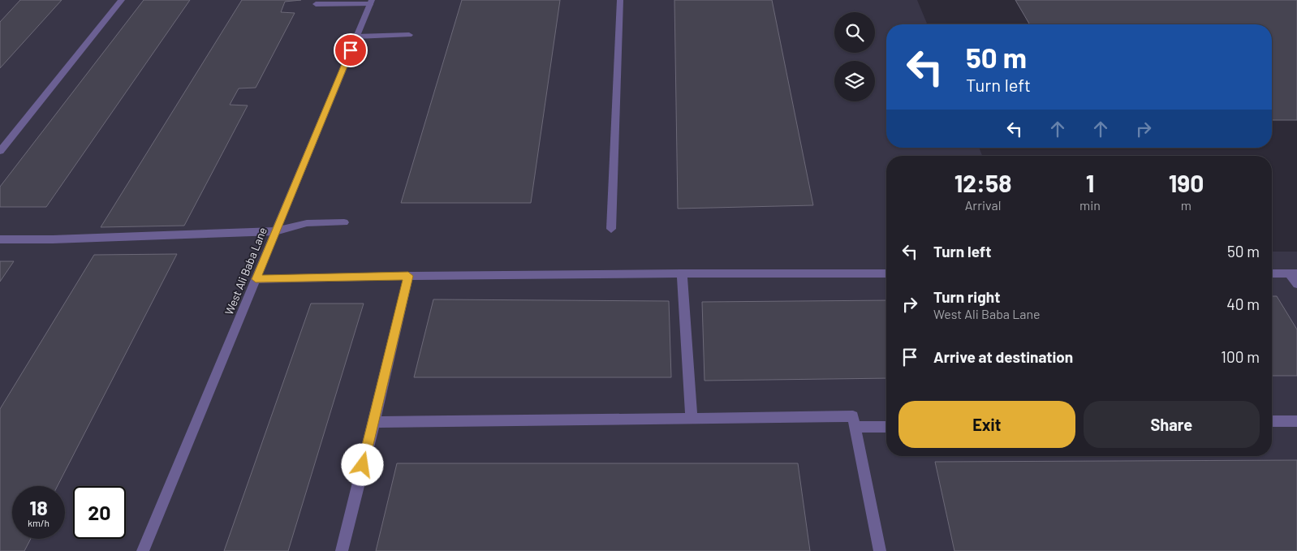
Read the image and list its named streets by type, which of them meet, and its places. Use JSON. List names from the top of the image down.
{
  "streets": {
    "street": ["West Ali Baba Lane"]
  },
  "page": {
    "turn": ["50 m", "Turn left"],
    "eta": [
      "12:58",
      "Arrival",
      "1",
      "min",
      "190",
      "m"
    ],
    "list": [
      {
        "name": "Turn left",
        "value": "50 m"
      },
      {
        "name": "Turn right",
        "note": "West Ali Baba Lane",
        "value": "40 m"
      },
      {
        "name": "Arrive at destination",
        "value": "100 m"
      }
    ],
    "buttons": ["Exit", "Share"],
    "speed": "18 km/h",
    "limit": "20"
  }
}
